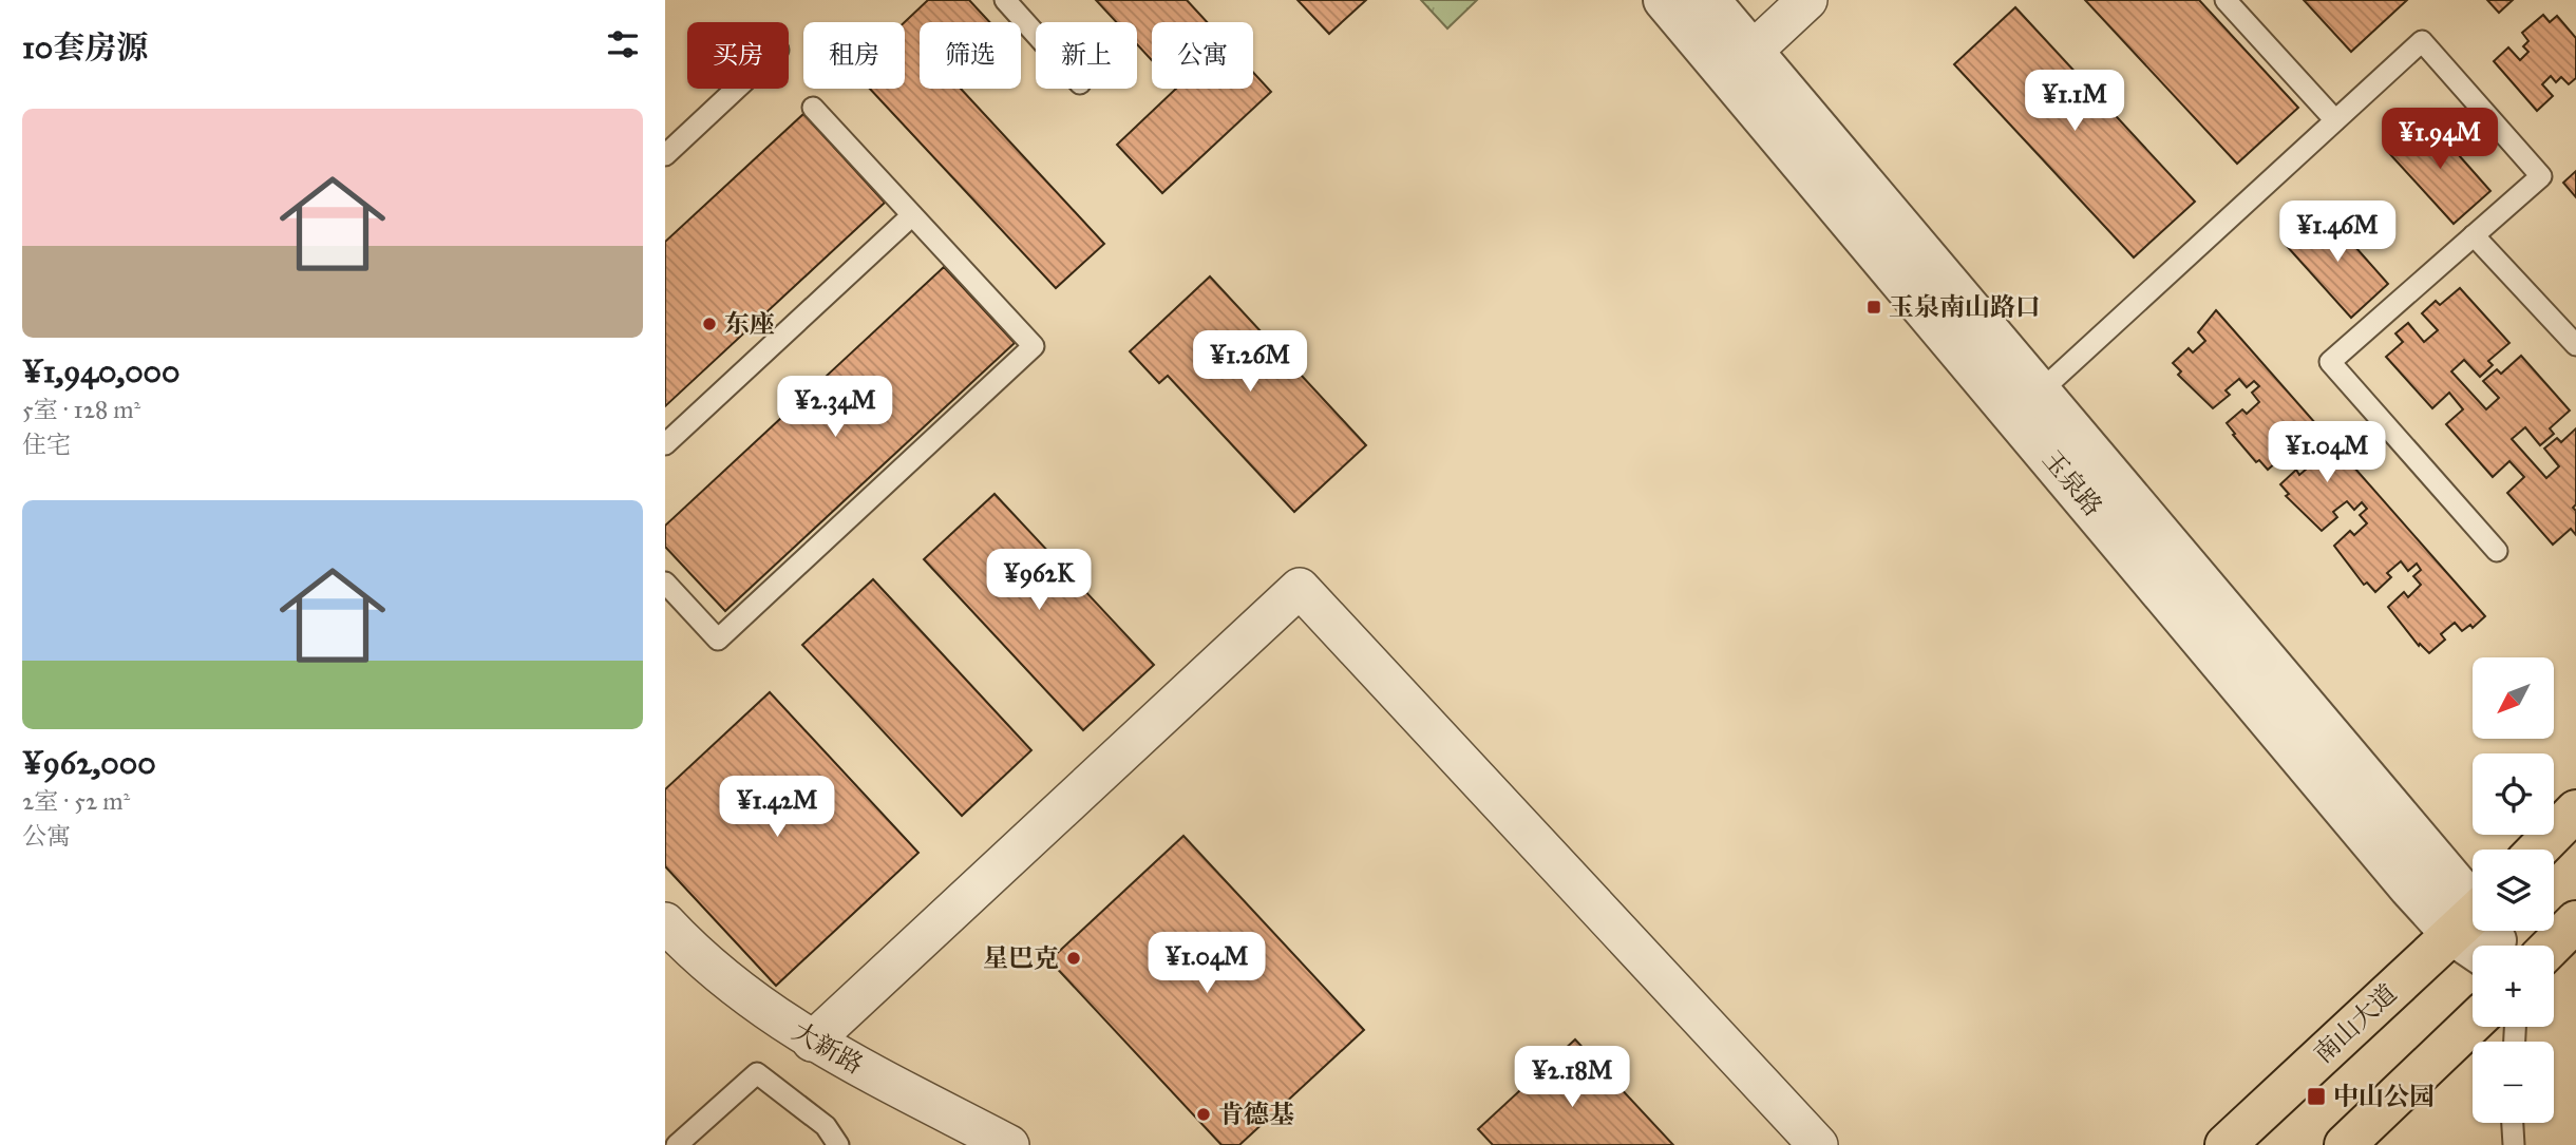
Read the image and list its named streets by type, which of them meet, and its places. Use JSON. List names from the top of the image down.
{
  "streets": {
    "main road": ["南山大道"],
    "street": ["玉泉路", "大新路"]
  },
  "crossings": [
    ["玉泉路", "南山大道"]
  ],
  "places": {
    "transit": ["玉泉南山路口", "中山公园"],
    "other": ["东座", "星巴克", "肯德基"]
  },
  "north": "bottom left",
  "page": {
    "heading": "10套房源",
    "chip": [
      "买房",
      "租房",
      "筛选",
      "新上",
      "公寓"
    ],
    "price": [
      "¥1.1M",
      "¥1.94M",
      "¥1.46M",
      "¥1.26M",
      "¥2.34M",
      "¥1.04M",
      "¥962K",
      "¥1.42M",
      "¥1.04M",
      "¥2.18M"
    ],
    "list": [
      {
        "name": "¥1,940,000",
        "note": "5室 · 128 m² · 住宅"
      },
      {
        "name": "¥962,000",
        "note": "2室 · 52 m² · 公寓"
      }
    ],
    "map_buttons": ["+", "−"]
  }
}
